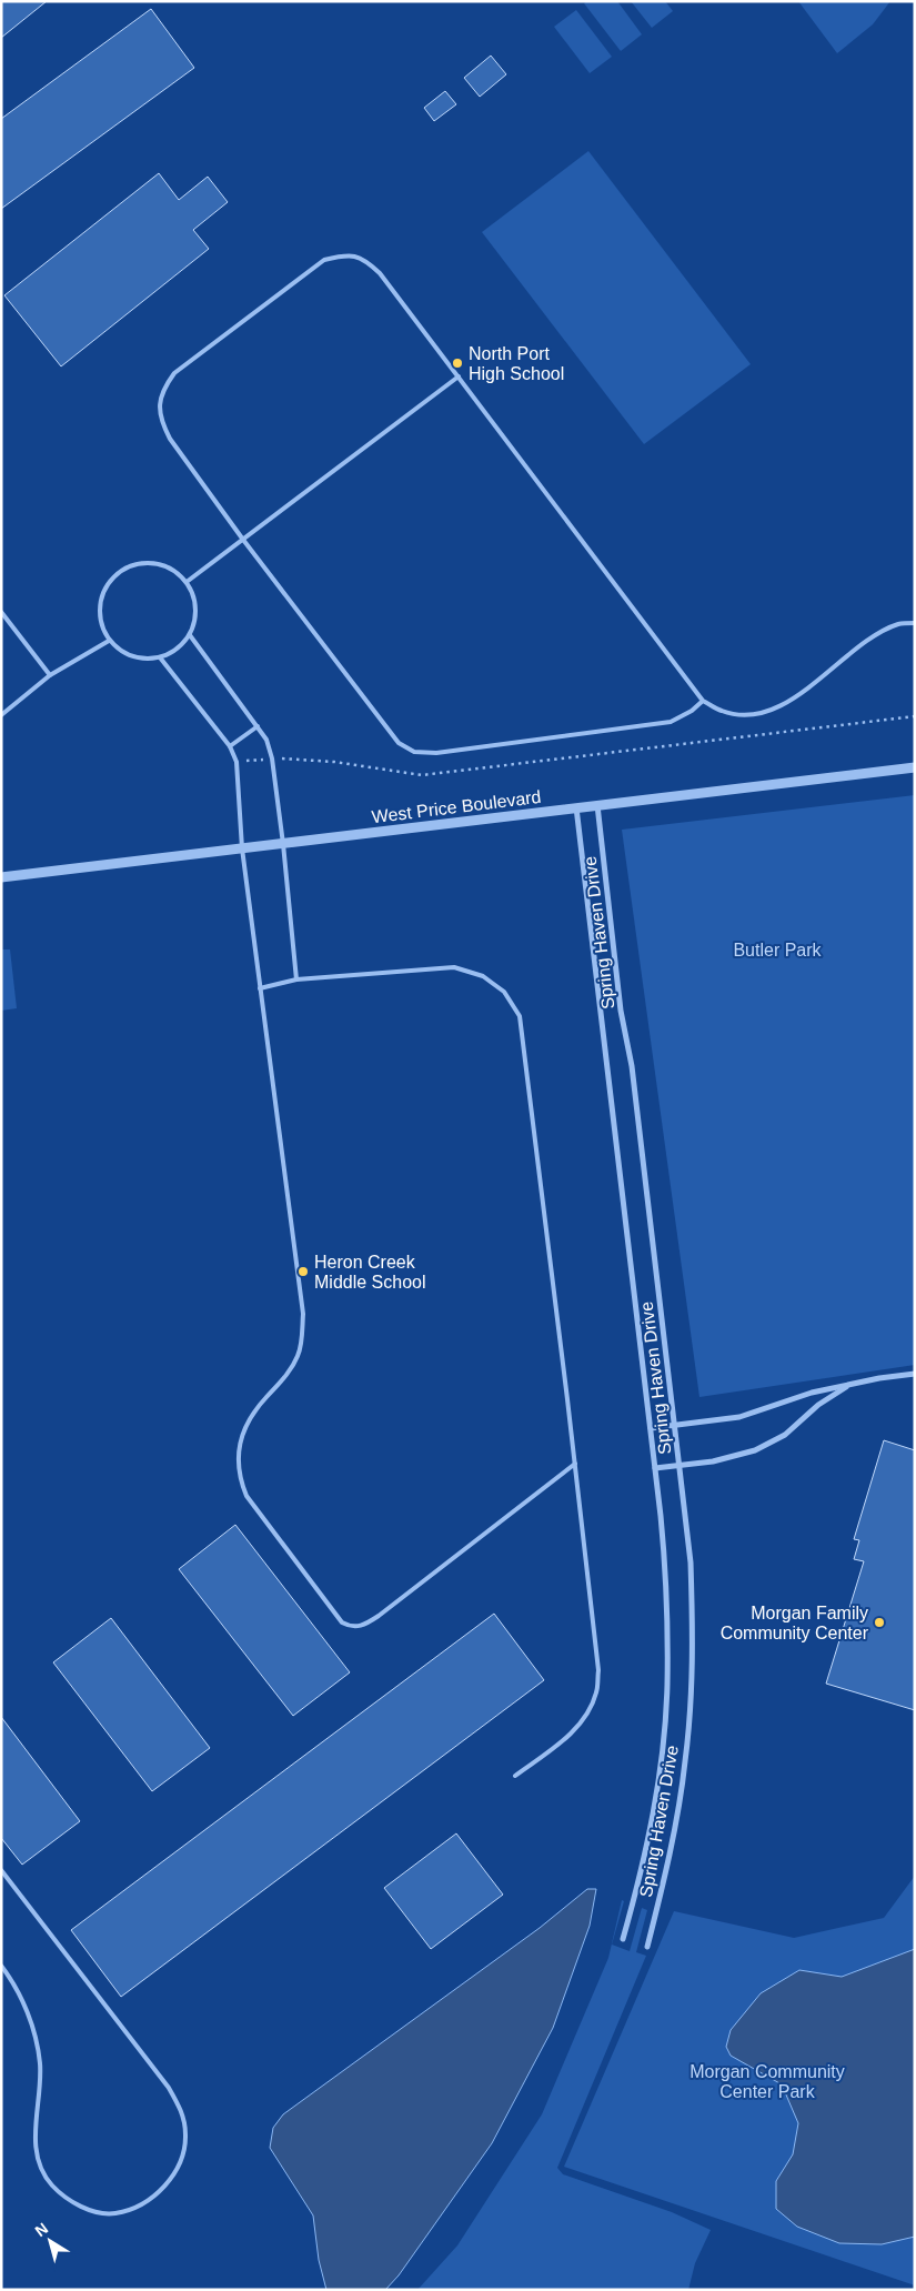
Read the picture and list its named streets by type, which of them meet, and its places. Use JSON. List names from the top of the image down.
{
  "streets": {
    "street": ["West Price Boulevard", "Spring Haven Drive"]
  },
  "crossings": [
    ["West Price Boulevard", "Spring Haven Drive"]
  ],
  "parks": ["Butler Park", "Morgan Community Center Park"],
  "places": ["North Port High School", "Heron Creek Middle School", "Morgan Family Community Center"],
  "north": "top left"
}
